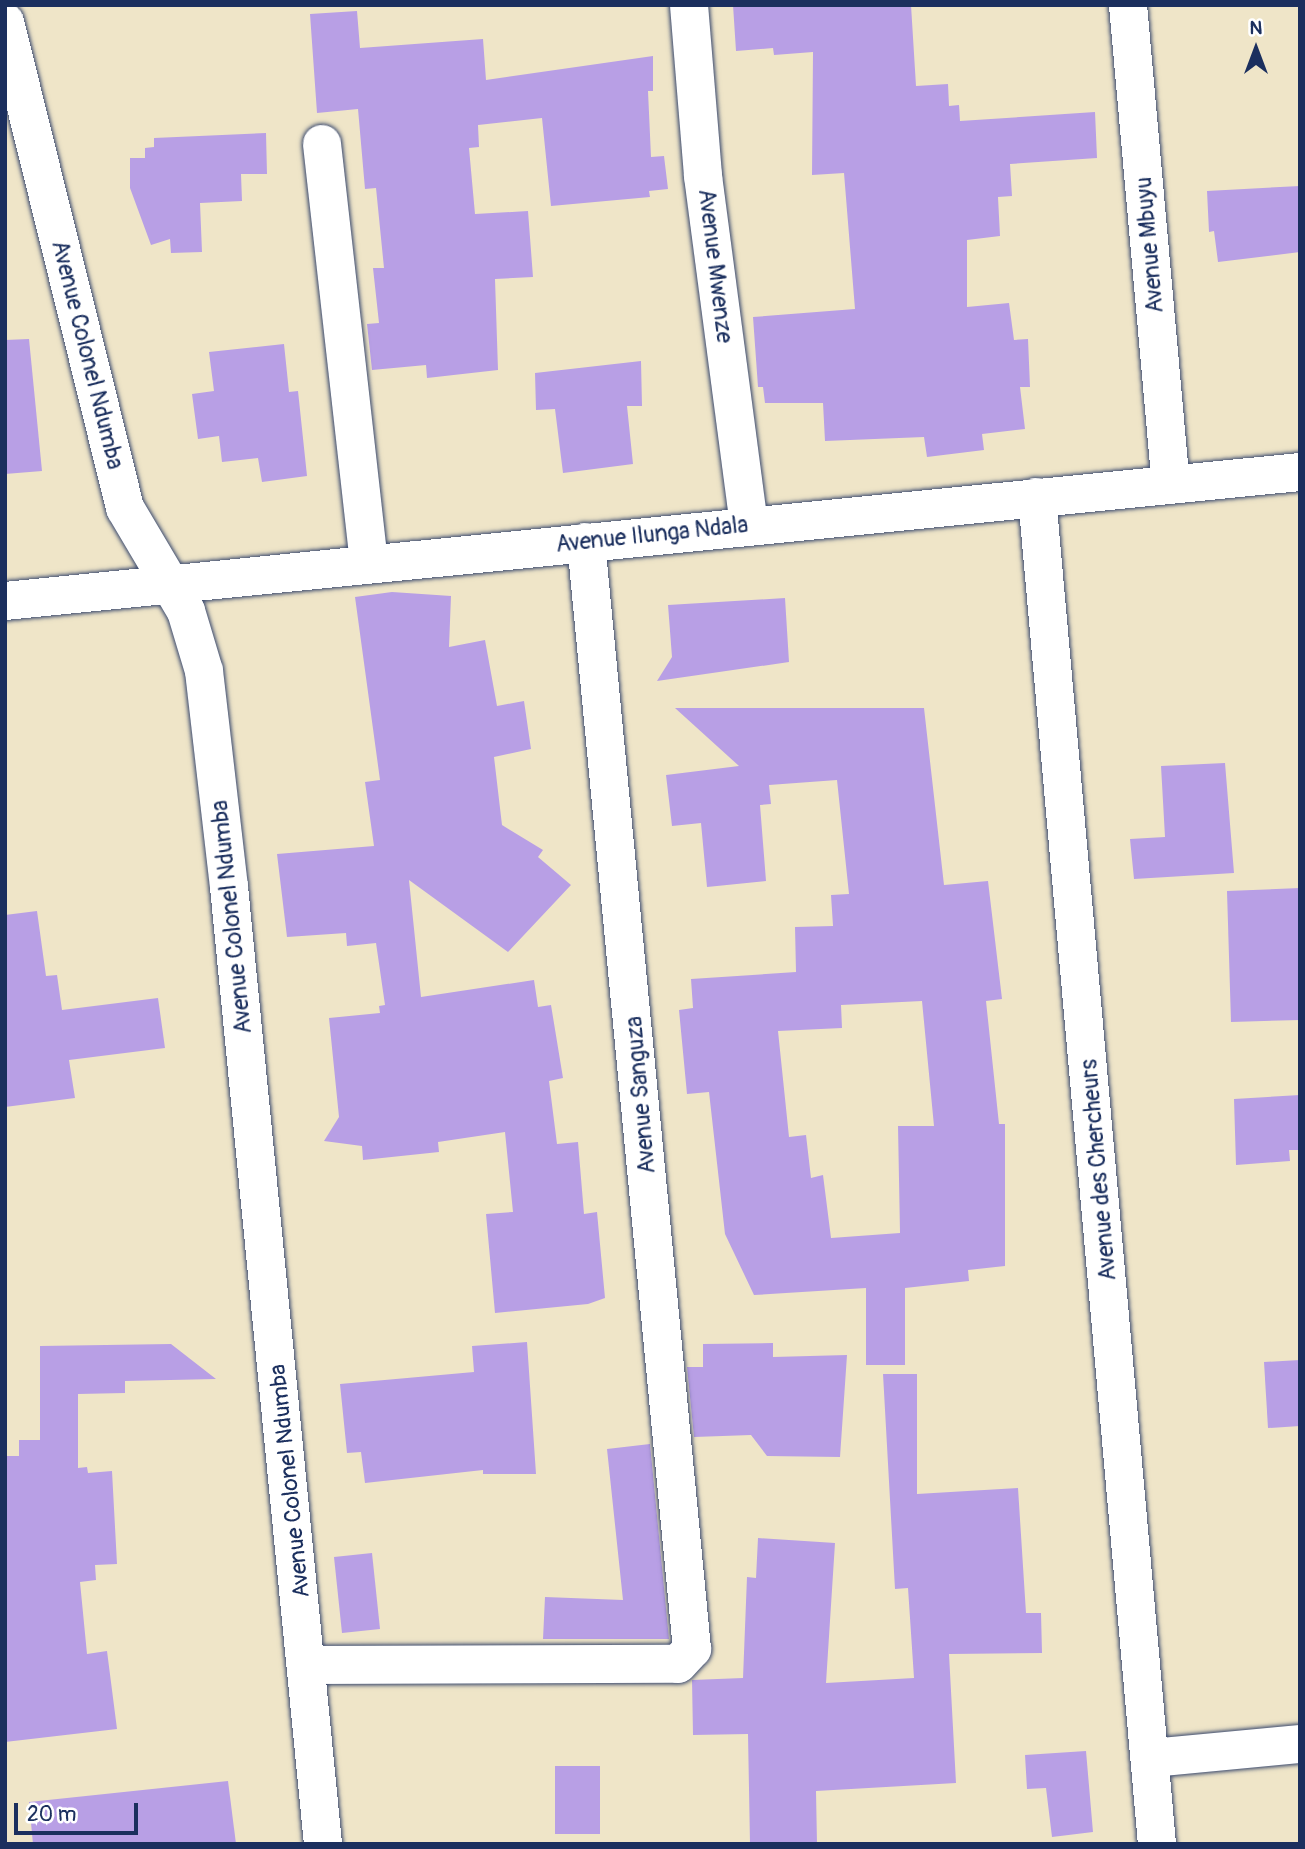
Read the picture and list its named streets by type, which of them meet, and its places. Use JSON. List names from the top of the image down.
{
  "streets": {
    "street": [
      "Avenue Mbuyu",
      "Avenue Mwenze",
      "Avenue Colonel Ndumba",
      "Avenue Ilunga Ndala",
      "Avenue Sanguza",
      "Avenue des Chercheurs"
    ]
  },
  "crossings": [
    ["Avenue Mbuyu", "Avenue Ilunga Ndala"],
    ["Avenue Mwenze", "Avenue Ilunga Ndala"],
    ["Avenue Colonel Ndumba", "Avenue Ilunga Ndala"],
    ["Avenue Colonel Ndumba", "Avenue Sanguza"],
    ["Avenue Ilunga Ndala", "Avenue Sanguza"],
    ["Avenue Ilunga Ndala", "Avenue des Chercheurs"]
  ],
  "scale_bar": "20 m",
  "north": "top"
}
